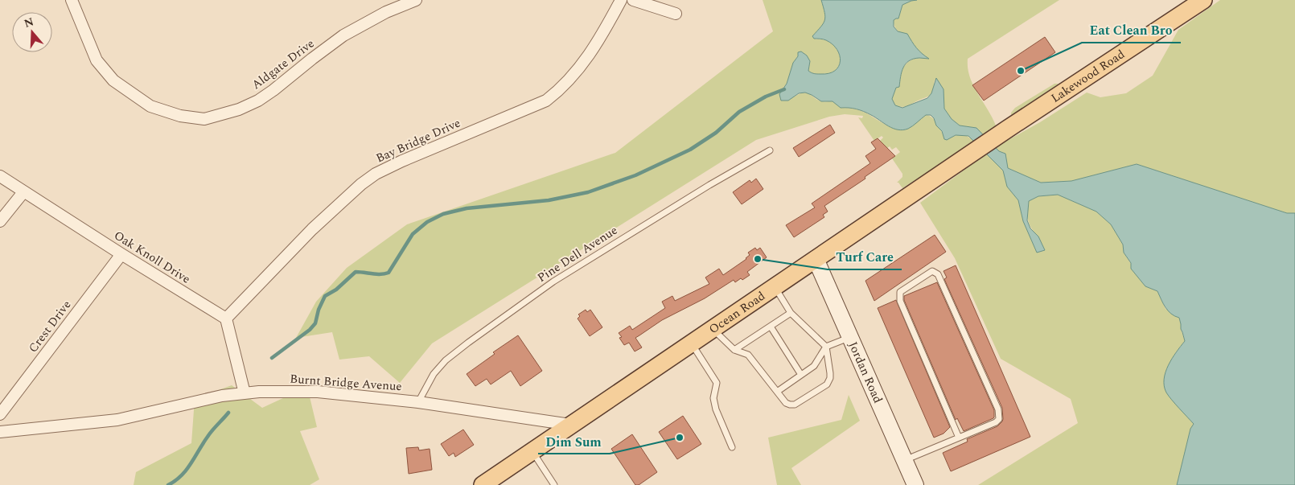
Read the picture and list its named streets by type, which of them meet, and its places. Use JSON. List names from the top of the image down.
{
  "streets": {
    "main road": ["Lakewood Road", "Ocean Road"],
    "street": [
      "Aldgate Drive",
      "Bay Bridge Drive",
      "Oak Knoll Drive",
      "Crest Drive",
      "Jordan Road",
      "Burnt Bridge Avenue"
    ],
    "lane": ["Pine Dell Avenue"]
  },
  "crossings": [
    ["Lakewood Road", "Ocean Road"],
    ["Bay Bridge Drive", "Oak Knoll Drive"],
    ["Pine Dell Avenue", "Burnt Bridge Avenue"],
    ["Oak Knoll Drive", "Crest Drive"],
    ["Ocean Road", "Jordan Road"],
    ["Ocean Road", "Burnt Bridge Avenue"]
  ],
  "places": ["Eat Clean Bro", "Turf Care", "Dim Sum"],
  "north": "top"
}
